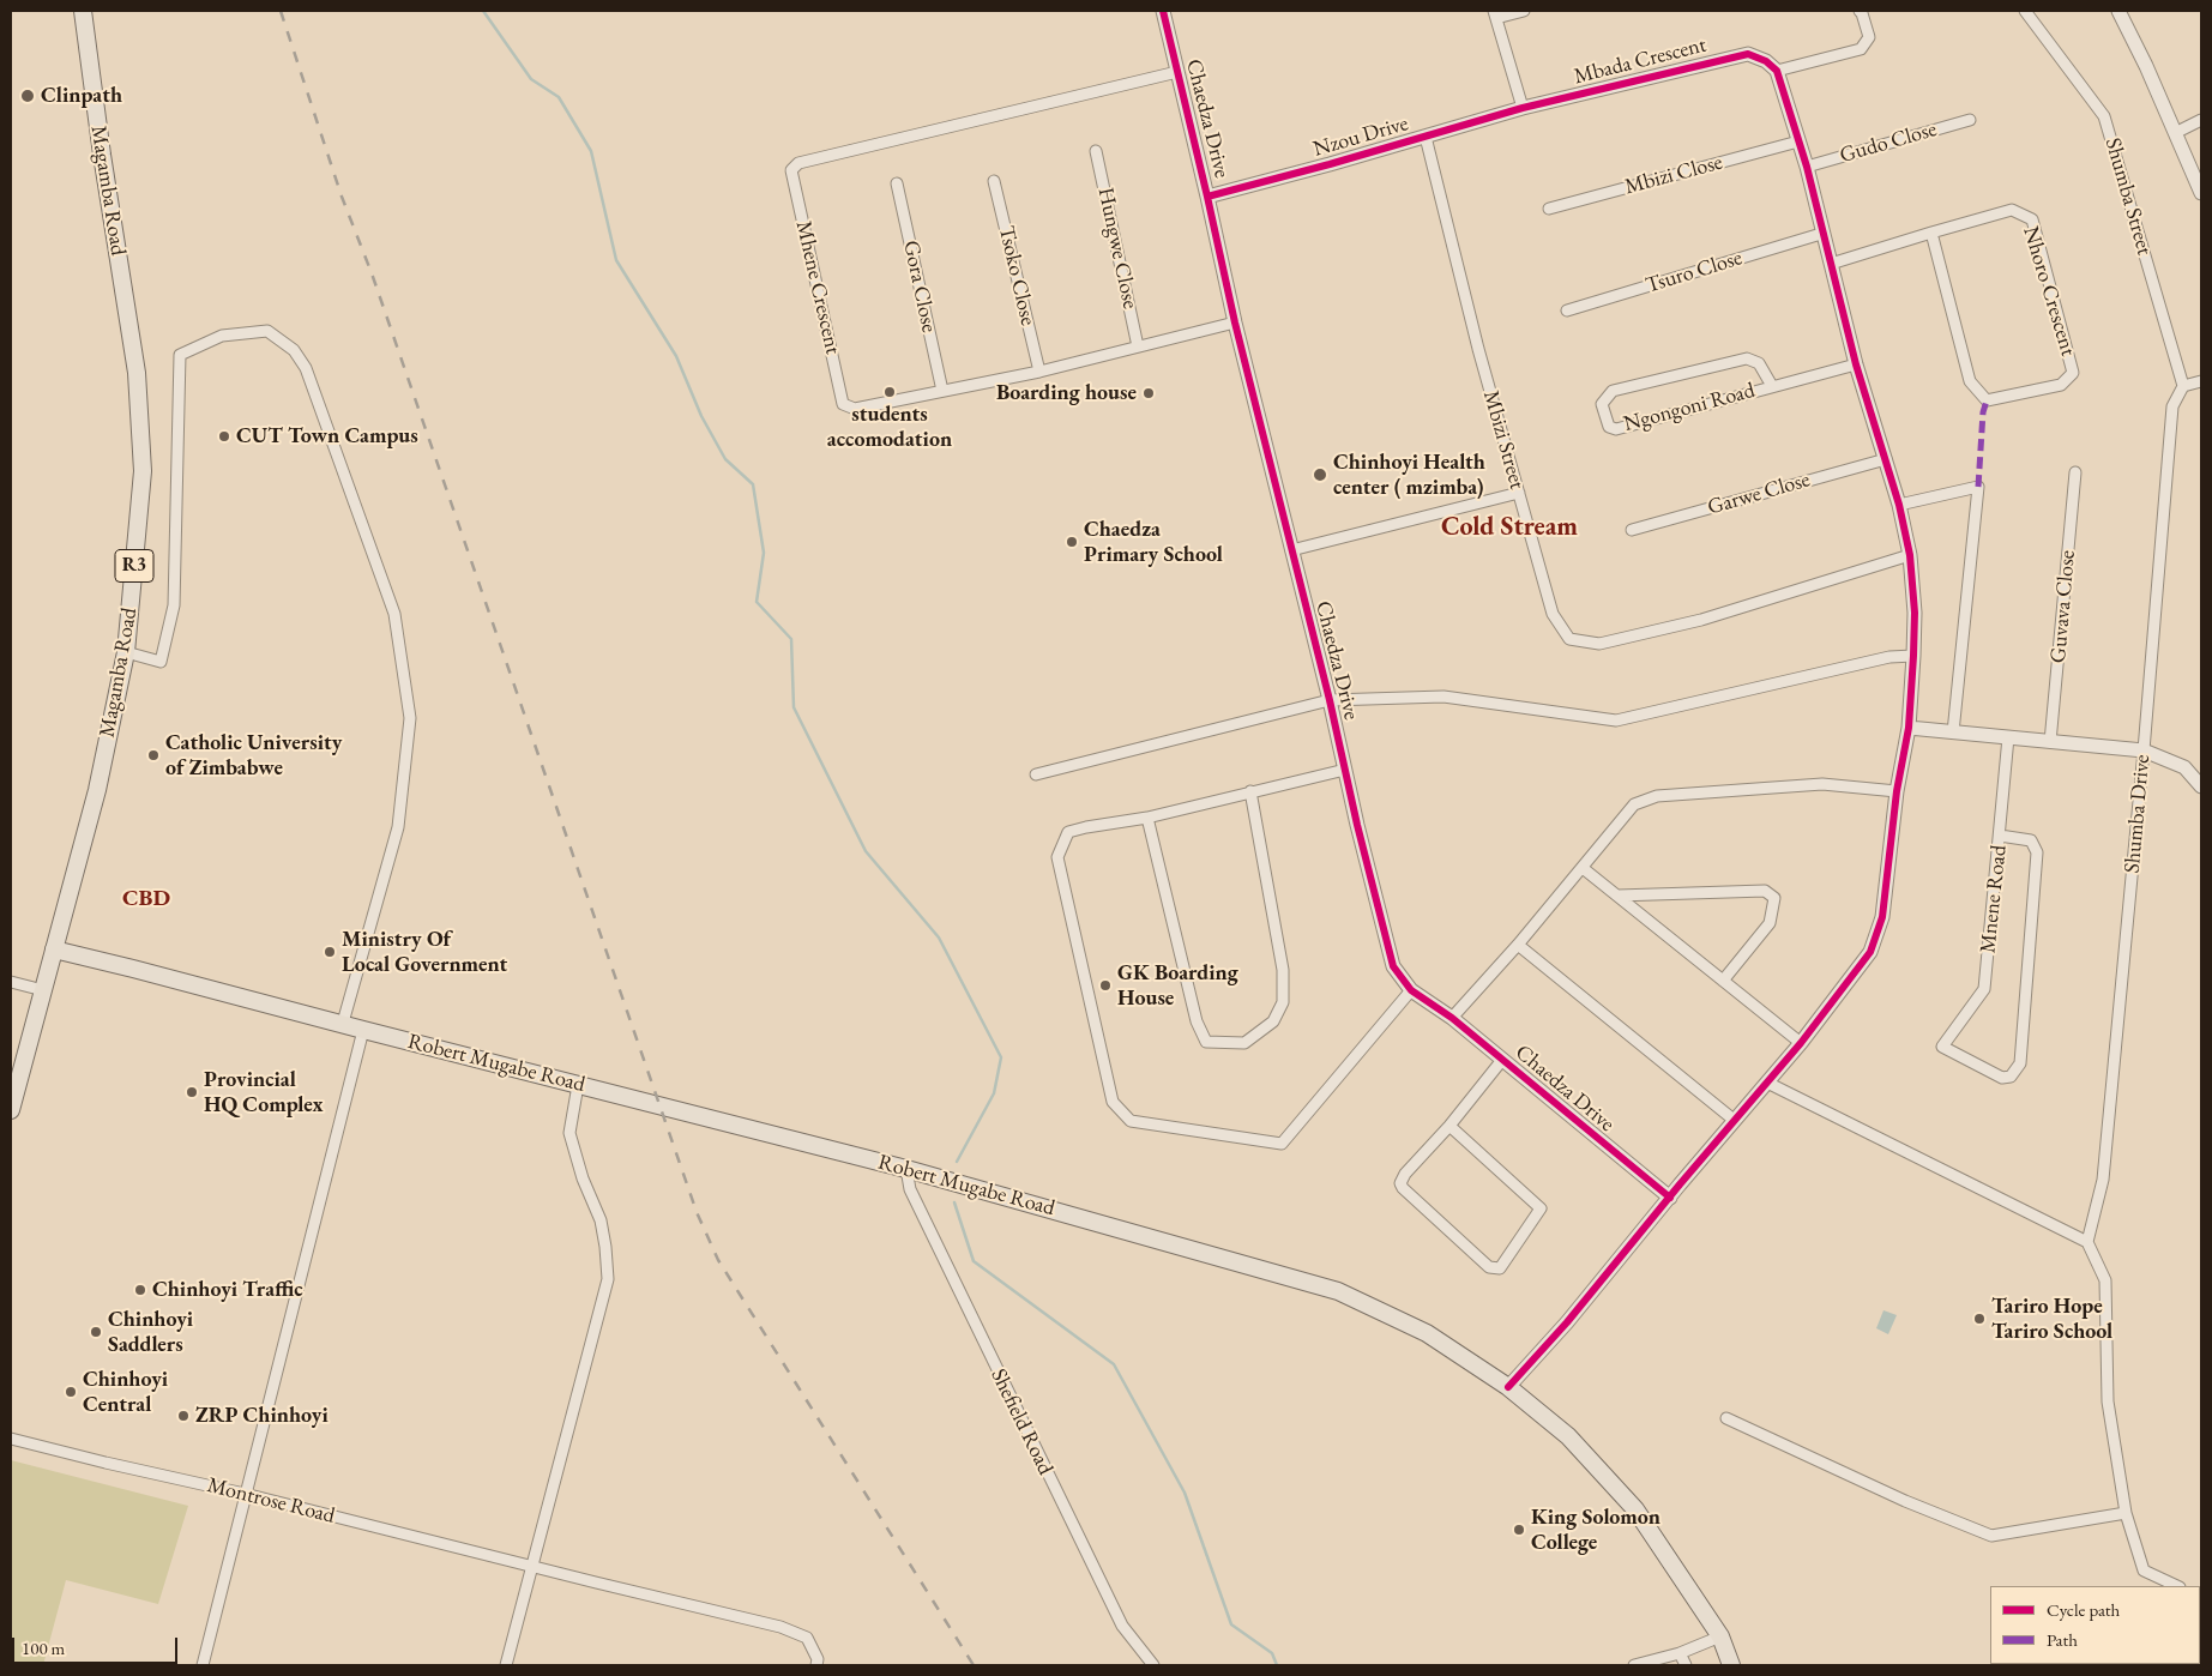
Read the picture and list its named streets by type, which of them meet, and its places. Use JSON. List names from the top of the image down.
{
  "streets": {
    "main road": ["Magamba Road", "R3", "Robert Mugabe Road"],
    "street": [
      "Mbada Crescent",
      "Chaedza Drive",
      "Nzou Drive",
      "Gudo Close",
      "Mbizi Close",
      "Shumba Street",
      "Hungwe Close",
      "Tsuro Close",
      "Tsoko Close",
      "Gora Close",
      "Mhene Crescent",
      "Nhoro Crescent",
      "Ngongoni Road",
      "Mbizi Street",
      "Garwe Close",
      "Guvava Close",
      "Shumba Drive",
      "Mnene Road",
      "Shefield Road",
      "Montrose Road"
    ]
  },
  "crossings": [
    ["Mbada Crescent", "Nzou Drive"],
    ["Chaedza Drive", "Nzou Drive"],
    ["Chaedza Drive", "Mhene Crescent"],
    ["Nzou Drive", "Mbizi Street"],
    ["Magamba Road", "Robert Mugabe Road"],
    ["Shumba Street", "Shumba Drive"],
    ["Hungwe Close", "Mhene Crescent"],
    ["Tsoko Close", "Mhene Crescent"],
    ["Gora Close", "Mhene Crescent"],
    ["Robert Mugabe Road", "Shefield Road"]
  ],
  "districts": ["Cold Stream", "CBD"],
  "places": [
    "Clinpath",
    "students accomodation",
    "Boarding house",
    "CUT Town Campus",
    "Chinhoyi Health center ( mzimba)",
    "Chaedza Primary School",
    "Catholic University of Zimbabwe",
    "Ministry Of Local Government",
    "GK Boarding House",
    "Provincial HQ Complex",
    "Chinhoyi Traffic",
    "Tariro Hope Tariro School",
    "Chinhoyi Saddlers",
    "Chinhoyi Central",
    "ZRP Chinhoyi",
    "King Solomon College"
  ],
  "legend": ["Cycle path", "Path"],
  "scale_bar": "100 m"
}
